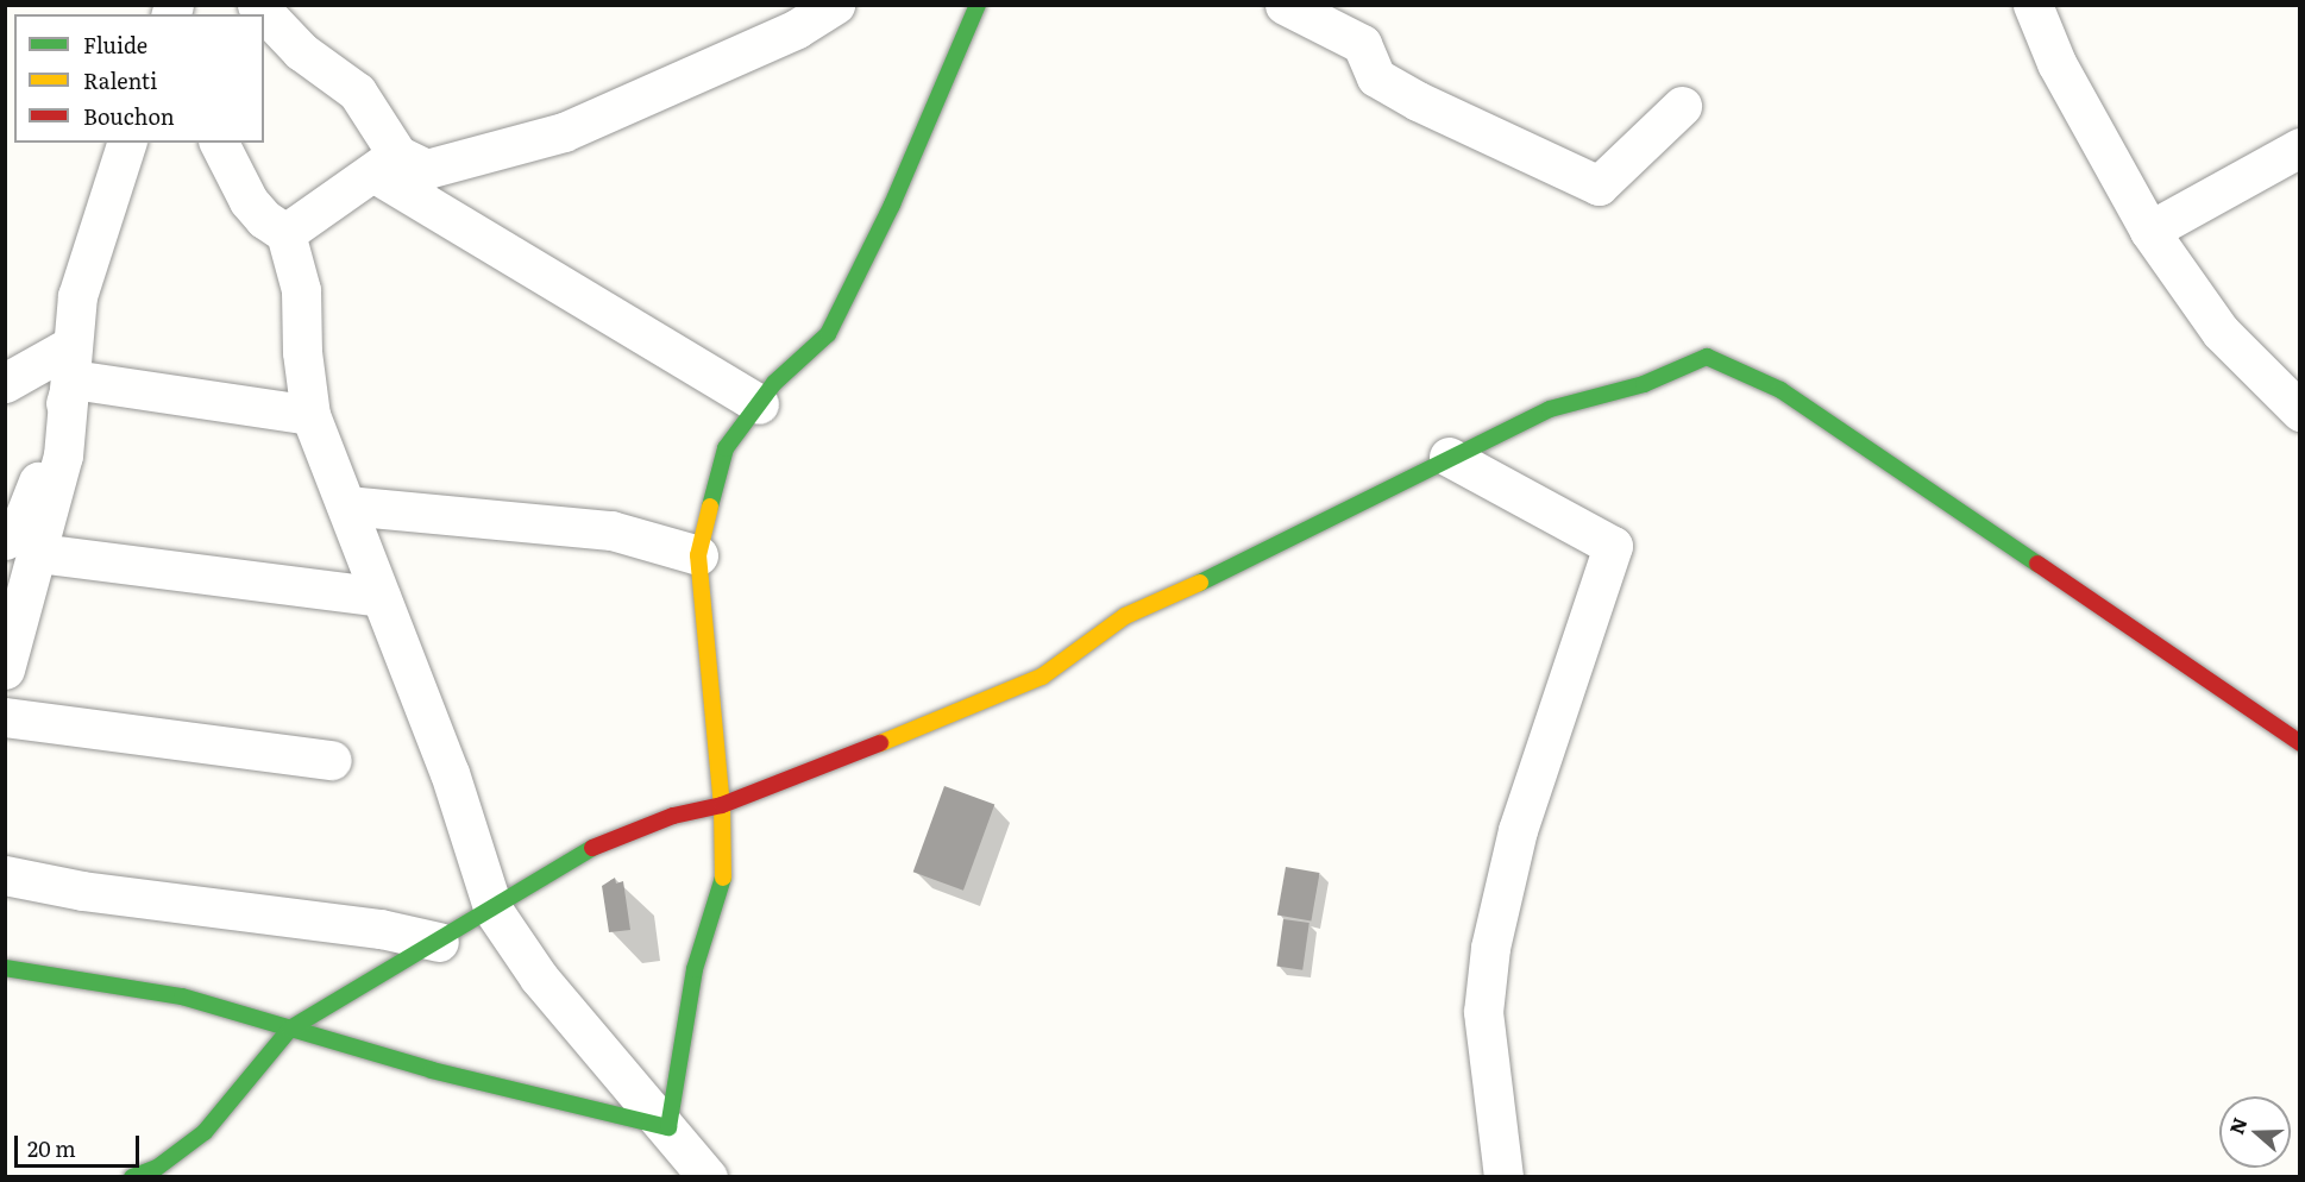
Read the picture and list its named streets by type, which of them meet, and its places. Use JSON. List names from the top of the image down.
{
  "legend": ["Fluide", "Ralenti", "Bouchon"],
  "scale_bar": "20 m",
  "north": "left"
}
